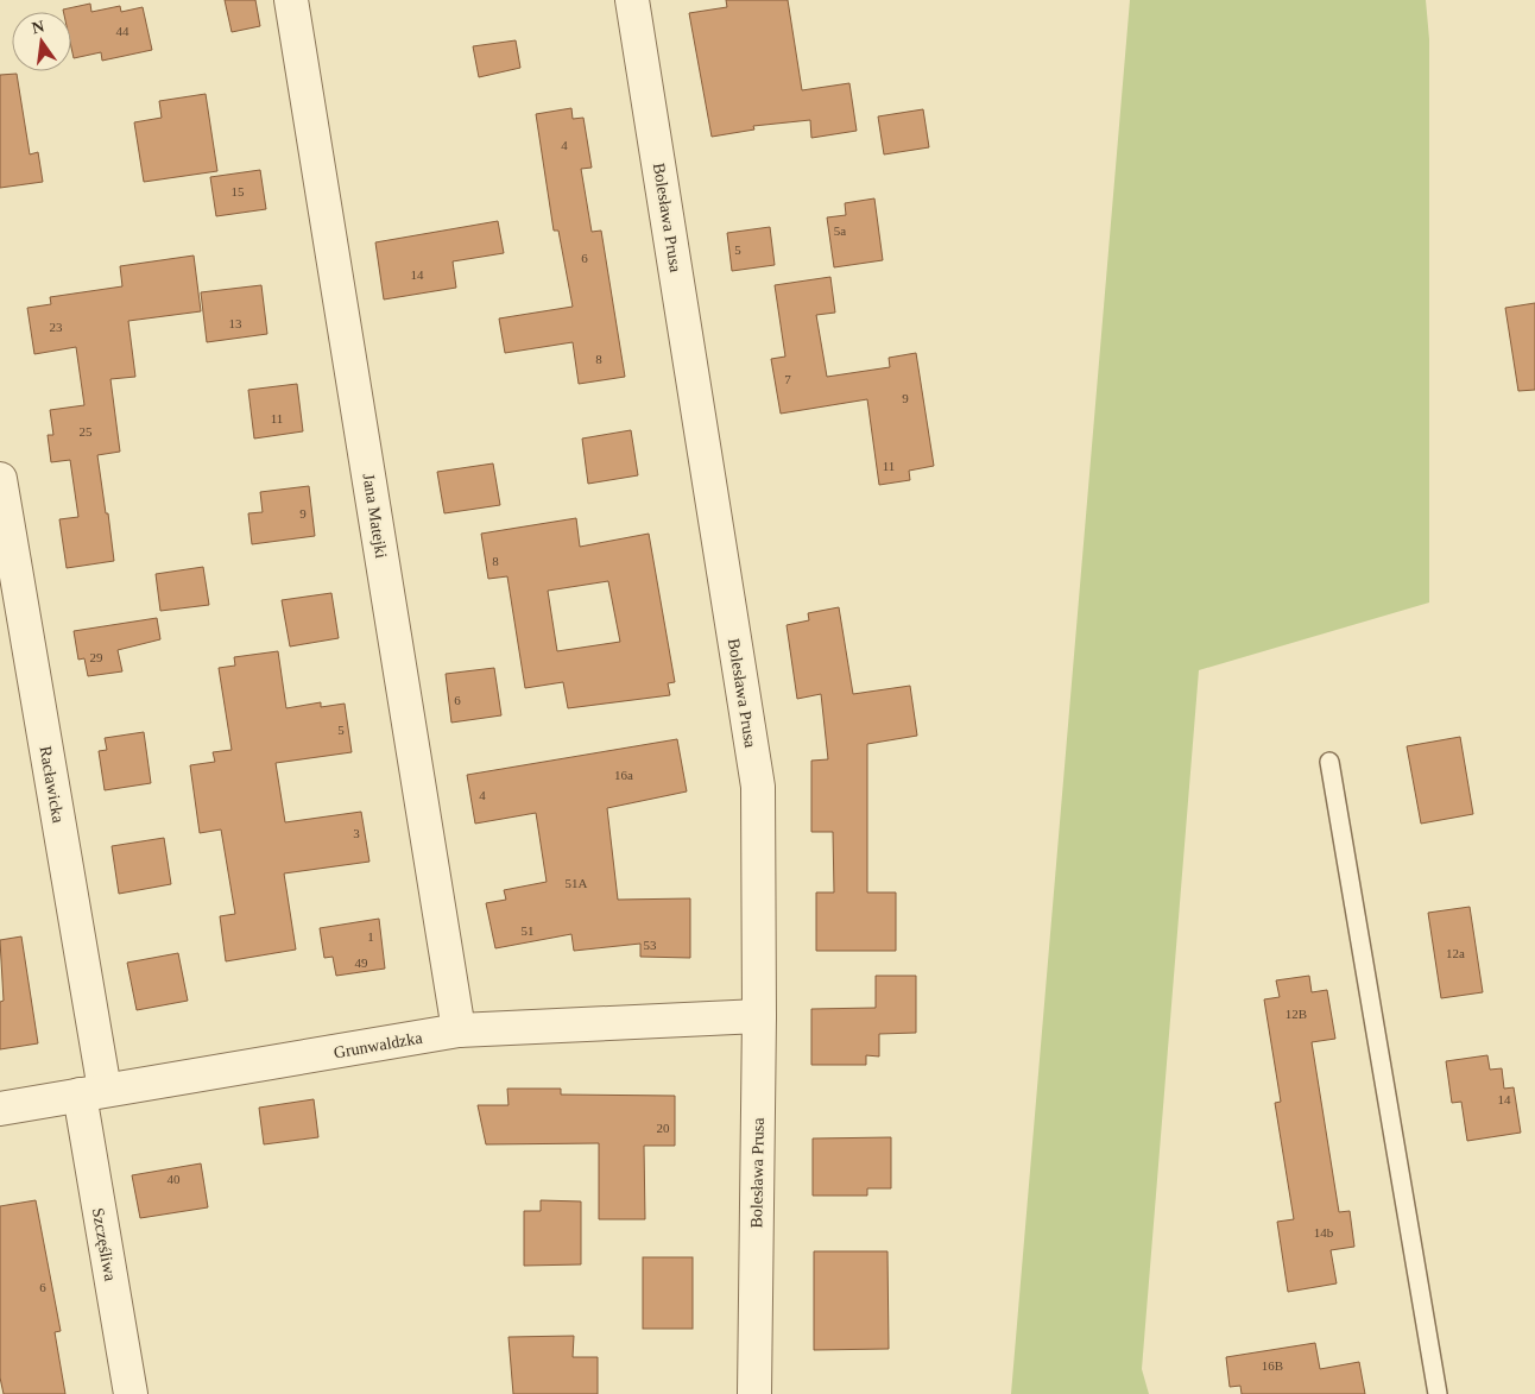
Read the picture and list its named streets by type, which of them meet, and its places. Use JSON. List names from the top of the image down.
{
  "streets": {
    "street": [
      "Bolesława Prusa",
      "Jana Matejki",
      "Racławicka",
      "Grunwaldzka",
      "Szczęśliwa"
    ]
  },
  "crossings": [
    ["Bolesława Prusa", "Grunwaldzka"],
    ["Jana Matejki", "Grunwaldzka"],
    ["Racławicka", "Grunwaldzka"],
    ["Racławicka", "Szczęśliwa"],
    ["Grunwaldzka", "Szczęśliwa"]
  ],
  "house_numbers": [
    "44",
    "4",
    "15",
    "5a",
    "5",
    "6",
    "14",
    "13",
    "23",
    "8",
    "7",
    "9",
    "11",
    "25",
    "11",
    "9",
    "8",
    "29",
    "6",
    "5",
    "16a",
    "4",
    "3",
    "51A",
    "51",
    "1",
    "53",
    "12a",
    "49",
    "12B",
    "14",
    "20",
    "40",
    "14b",
    "6",
    "16B"
  ],
  "north": "top"
}
